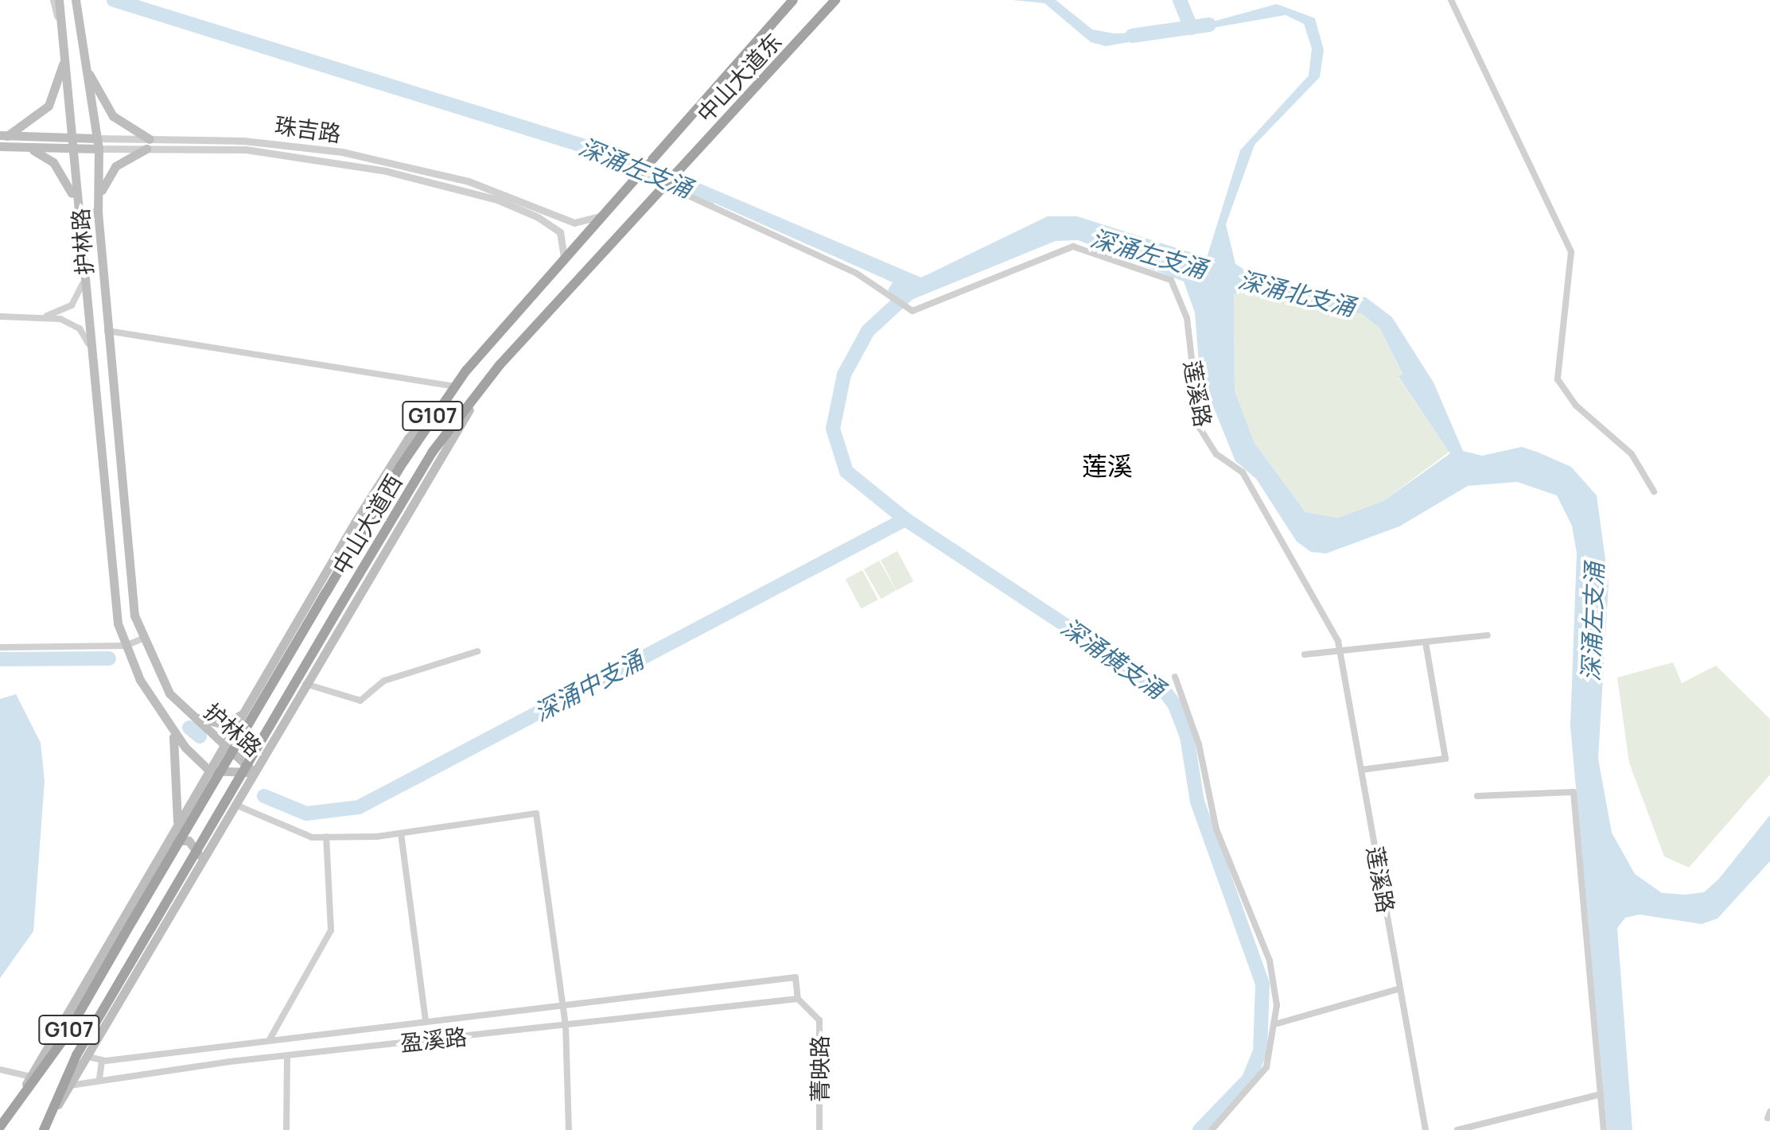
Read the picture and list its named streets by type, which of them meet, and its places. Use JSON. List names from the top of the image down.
{
  "streets": {
    "highway": ["中山大道东", "G107", "中山大道西"],
    "main road": ["珠吉路", "护林路"],
    "street": ["莲溪路", "盈溪路", "菁映路"]
  },
  "crossings": [
    ["中山大道东", "珠吉路"],
    ["中山大道东", "莲溪路"],
    ["中山大道东", "中山大道西"],
    ["珠吉路", "护林路"],
    ["珠吉路", "中山大道西"],
    ["莲溪路", "中山大道西"],
    ["G107", "中山大道西"],
    ["盈溪路", "菁映路"]
  ],
  "districts": ["莲溪"],
  "water": [
    "深涌左支涌",
    "深涌北支涌",
    "深涌横支涌",
    "深涌中支涌"
  ]
}
